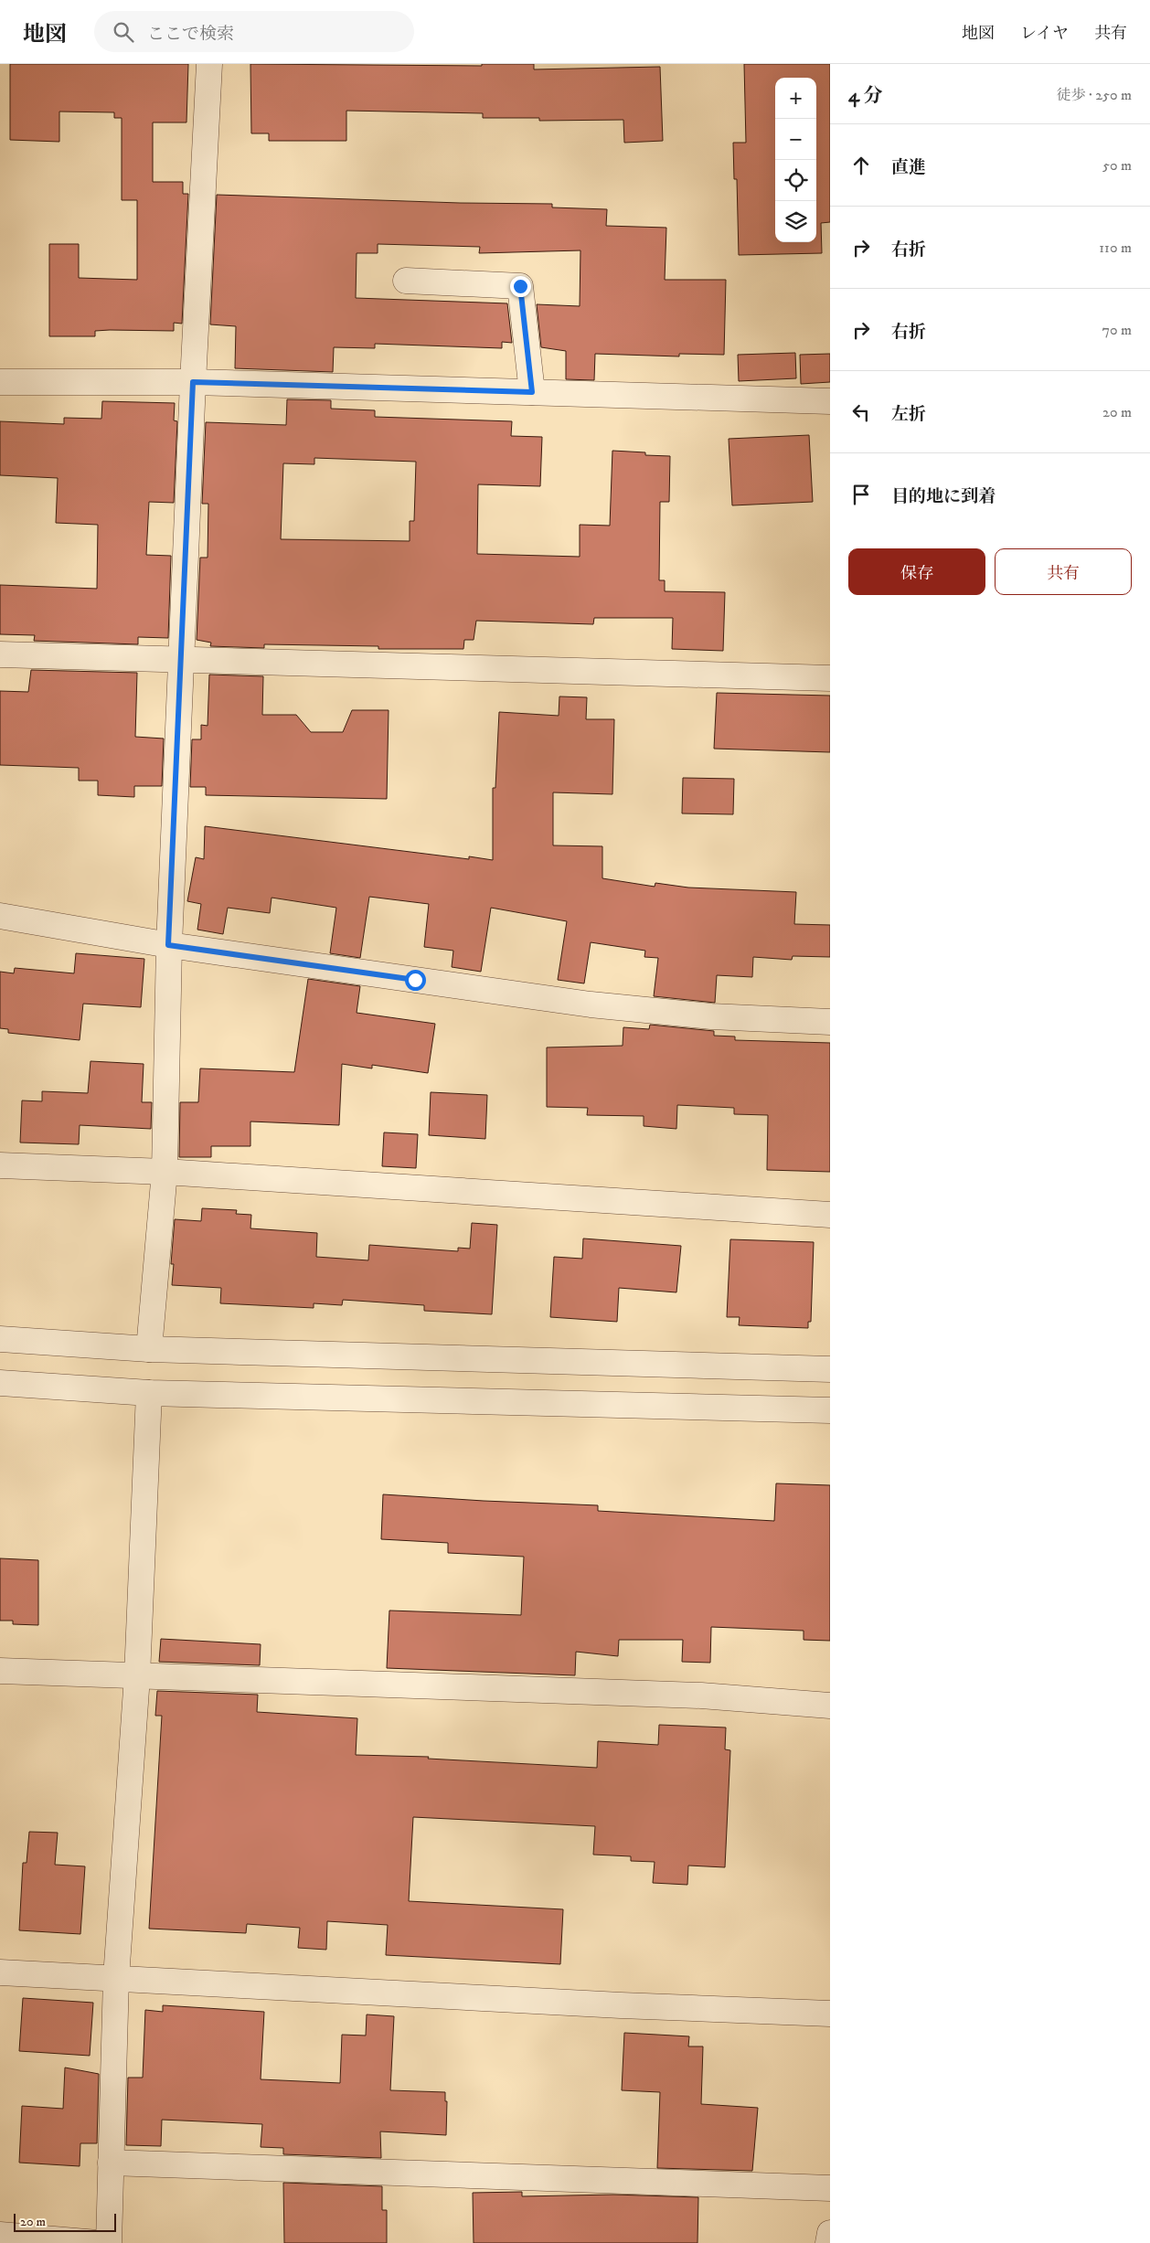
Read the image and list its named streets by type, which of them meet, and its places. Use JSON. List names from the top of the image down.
{
  "scale_bar": "20 m",
  "page": {
    "header": "地図",
    "search": "ここで検索",
    "nav": ["地図", "レイヤ", "共有"],
    "heading": ["4 分", "徒歩 · 250 m"],
    "map_buttons": ["+", "−"],
    "list": [
      ["直進", "50 m"],
      ["右折", "110 m"],
      ["右折", "70 m"],
      ["左折", "20 m"],
      "目的地に到着"
    ],
    "buttons": ["保存", "共有"],
    "scale": "20 m"
  }
}
